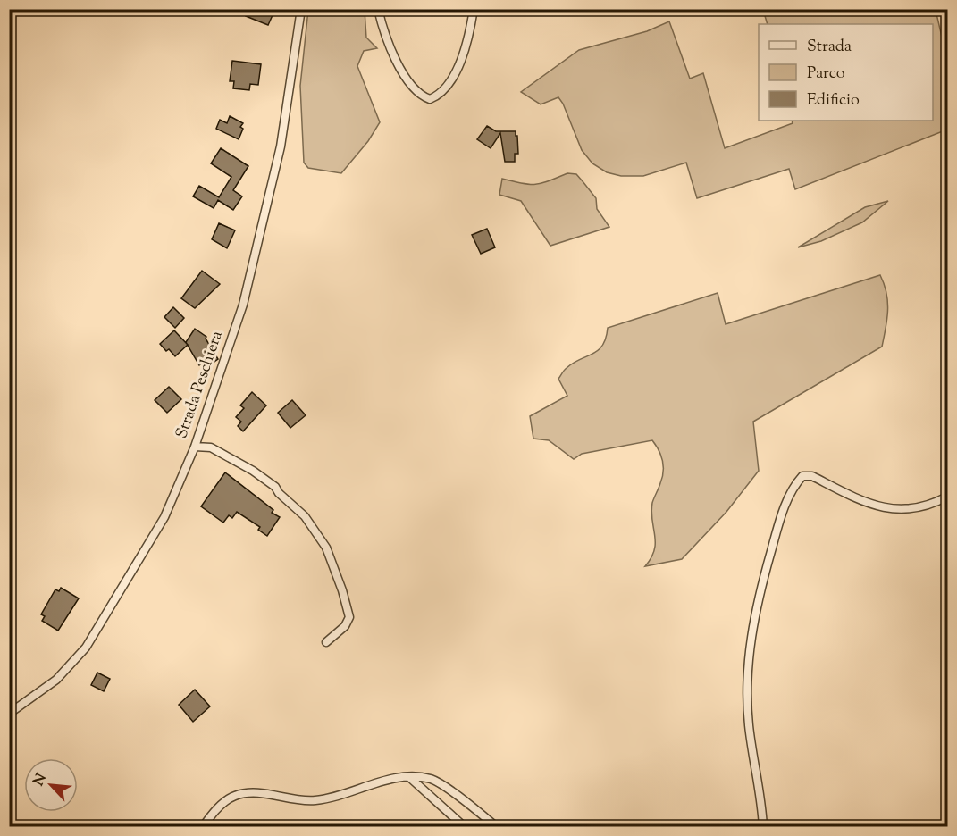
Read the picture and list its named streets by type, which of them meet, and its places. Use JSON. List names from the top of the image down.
{
  "streets": {
    "street": ["Strada Peschiera"]
  },
  "legend": ["Strada", "Parco", "Edificio"],
  "north": "top left"
}
